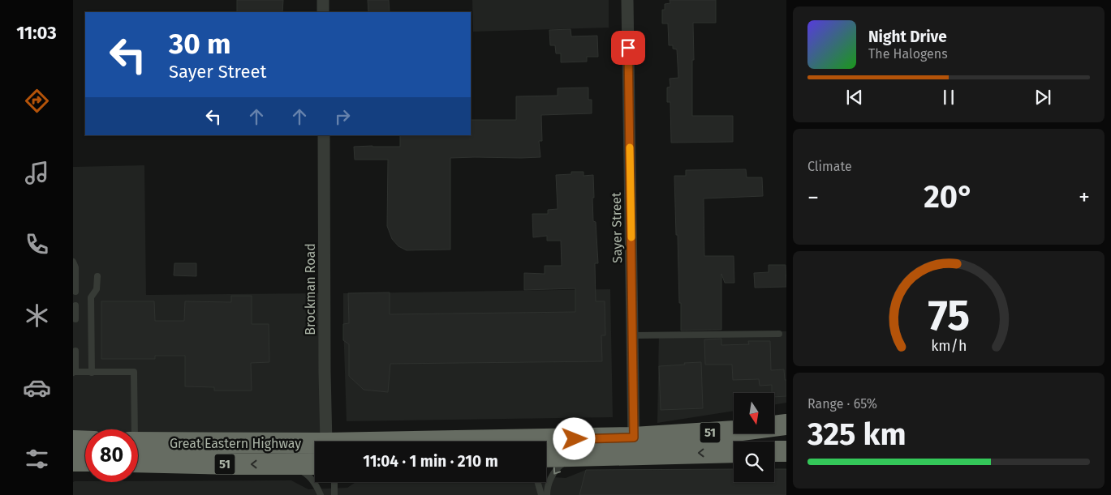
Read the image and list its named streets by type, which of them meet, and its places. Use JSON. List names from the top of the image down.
{
  "streets": {
    "highway": ["51", "Great Eastern Highway"],
    "street": ["Sayer Street", "Brockman Road"]
  },
  "crossings": [
    ["Sayer Street", "51"],
    ["Sayer Street", "Great Eastern Highway"],
    ["51", "Great Eastern Highway"]
  ],
  "north": "bottom",
  "page": {
    "tabs": "11:03",
    "turn": ["30 m", "Sayer Street"],
    "song": ["Night Drive", "The Halogens"],
    "tile": [
      "Climate",
      ["Range · 65%", "325 km"]
    ],
    "heat": ["−", "20°", "+"],
    "limit": "80",
    "trip": "11:04 · 1 min · 210 m",
    "gauge": ["75", "km/h"]
  }
}
